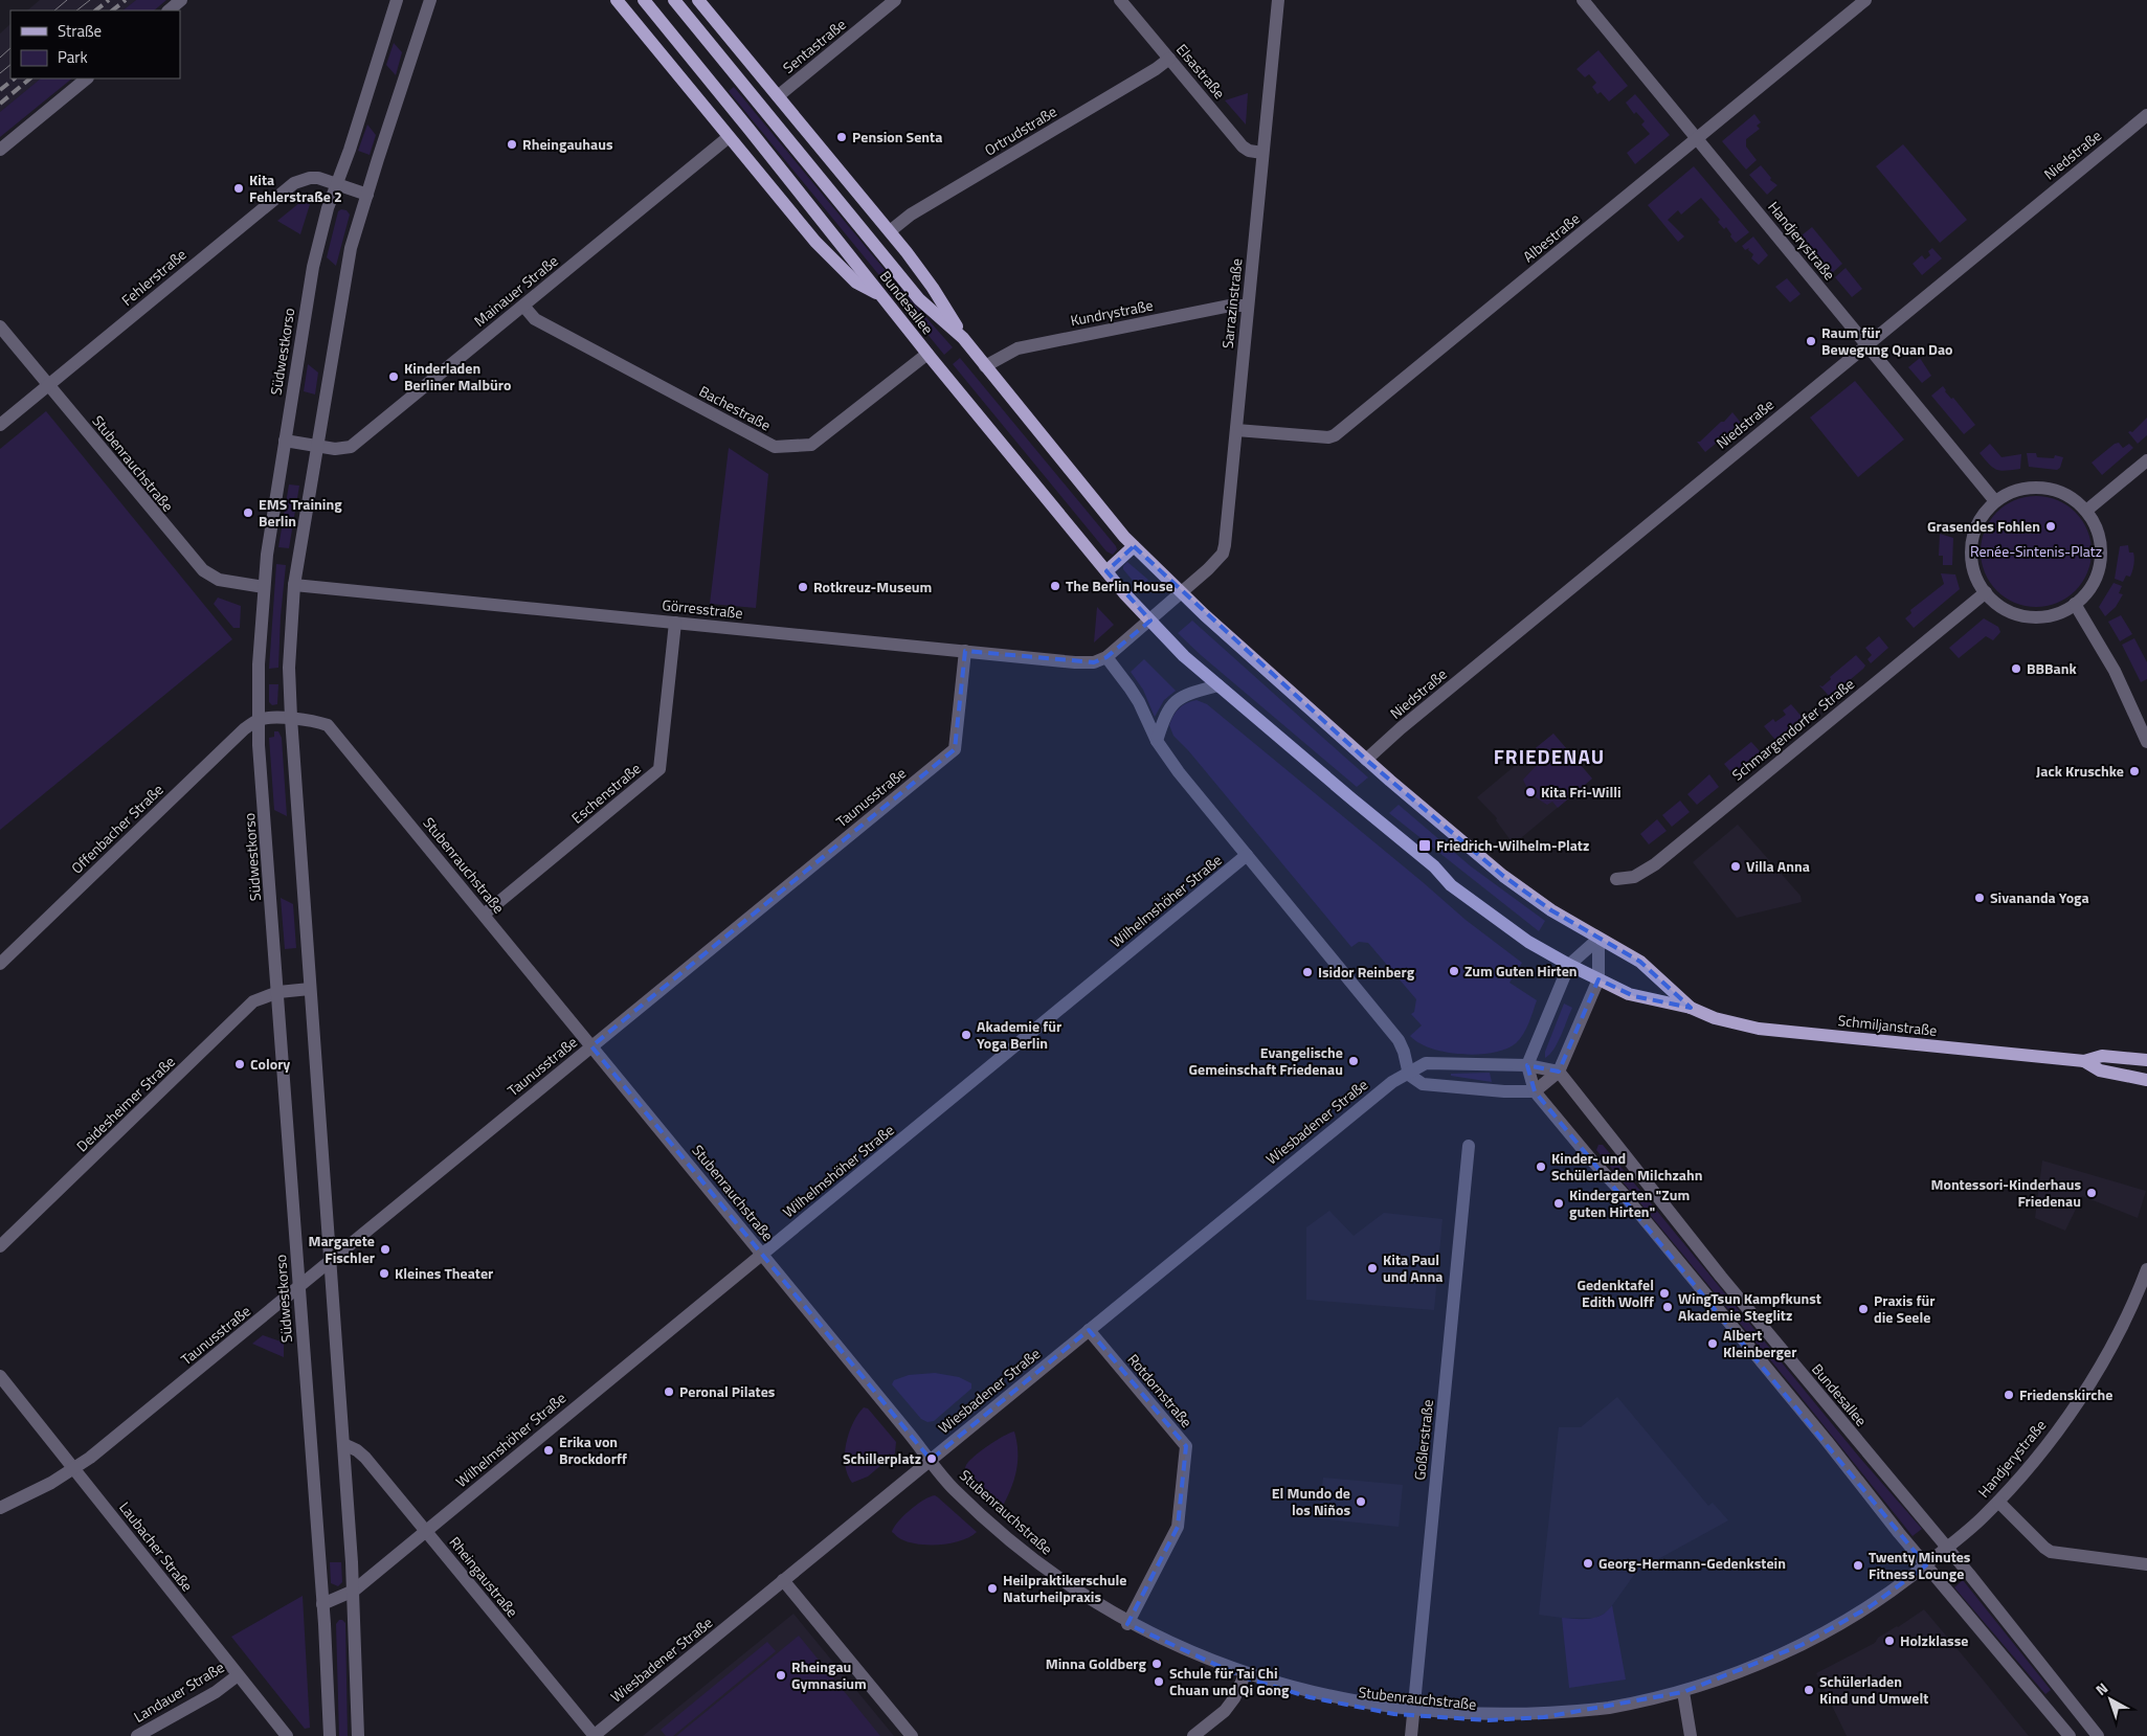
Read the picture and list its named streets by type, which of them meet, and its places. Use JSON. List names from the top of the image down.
{
  "streets": {
    "main road": ["Bundesallee", "Schmiljanstraße"],
    "street": [
      "Sentastraße",
      "Elsastraße",
      "Ortrudstraße",
      "Niedstraße",
      "Albestraße",
      "Handjerystraße",
      "Fehlerstraße",
      "Mainauer Straße",
      "Sarrazinstraße",
      "Kundrystraße",
      "Südwestkorso",
      "Bachestraße",
      "Stubenrauchstraße",
      "Görresstraße",
      "Schmargendorfer Straße",
      "Eschenstraße",
      "Taunusstraße",
      "Offenbacher Straße",
      "Wilhelmshöher Straße",
      "Deidesheimer Straße",
      "Wiesbadener Straße",
      "Rotdornstraße",
      "Goßlerstraße",
      "Laubacher Straße",
      "Rheingaustraße",
      "Landauer Straße"
    ]
  },
  "crossings": [
    ["Elsastraße", "Ortrudstraße"],
    ["Elsastraße", "Sarrazinstraße"],
    ["Niedstraße", "Handjerystraße"],
    ["Albestraße", "Handjerystraße"],
    ["Albestraße", "Sarrazinstraße"],
    ["Handjerystraße", "Bundesallee"],
    ["Handjerystraße", "Stubenrauchstraße"],
    ["Handjerystraße", "Schmargendorfer Straße"],
    ["Fehlerstraße", "Südwestkorso"],
    ["Fehlerstraße", "Stubenrauchstraße"],
    ["Mainauer Straße", "Südwestkorso"],
    ["Mainauer Straße", "Bachestraße"],
    ["Bundesallee", "Sarrazinstraße"],
    ["Bundesallee", "Kundrystraße"],
    ["Bundesallee", "Bachestraße"],
    ["Sarrazinstraße", "Kundrystraße"],
    ["Südwestkorso", "Stubenrauchstraße"],
    ["Südwestkorso", "Taunusstraße"],
    ["Südwestkorso", "Offenbacher Straße"],
    ["Südwestkorso", "Deidesheimer Straße"],
    ["Stubenrauchstraße", "Eschenstraße"],
    ["Stubenrauchstraße", "Taunusstraße"],
    ["Stubenrauchstraße", "Wilhelmshöher Straße"],
    ["Stubenrauchstraße", "Wiesbadener Straße"],
    ["Stubenrauchstraße", "Rotdornstraße"],
    ["Stubenrauchstraße", "Goßlerstraße"],
    ["Görresstraße", "Eschenstraße"],
    ["Görresstraße", "Taunusstraße"],
    ["Taunusstraße", "Laubacher Straße"],
    ["Wilhelmshöher Straße", "Rheingaustraße"],
    ["Wiesbadener Straße", "Rotdornstraße"],
    ["Wiesbadener Straße", "Rheingaustraße"],
    ["Laubacher Straße", "Landauer Straße"]
  ],
  "districts": ["FRIEDENAU"],
  "parks": ["Renée-Sintenis-Platz"],
  "places": {
    "other": [
      "Pension Senta",
      "Rheingauhaus",
      "Kita Fehlerstraße 2",
      "Raum für Bewegung Quan Dao",
      "Kinderladen Berliner Malbüro",
      "EMS Training Berlin",
      "Grasendes Fohlen",
      "The Berlin House",
      "Rotkreuz-Museum",
      "BBBank",
      "Jack Kruschke",
      "Kita Fri-Willi",
      "Villa Anna",
      "Sivananda Yoga",
      "Zum Guten Hirten",
      "Isidor Reinberg",
      "Akademie für Yoga Berlin",
      "Evangelische Gemeinschaft Friedenau",
      "Colory",
      "Kinder- und Schülerladen Milchzahn",
      "Montessori-Kinderhaus Friedenau",
      "Kindergarten \"Zum guten Hirten\"",
      "Margarete Fischler",
      "Kita Paul und Anna",
      "Kleines Theater",
      "Gedenktafel Edith Wolff",
      "WingTsun Kampfkunst Akademie Steglitz",
      "Praxis für die Seele",
      "Albert Kleinberger",
      "Peronal Pilates",
      "Friedenskirche",
      "Erika von Brockdorff",
      "Schillerplatz",
      "El Mundo de los Niños",
      "Georg-Hermann-Gedenkstein",
      "Twenty Minutes Fitness Lounge",
      "Heilpraktikerschule Naturheilpraxis",
      "Holzklasse",
      "Minna Goldberg",
      "Rheingau Gymnasium",
      "Schule für Tai Chi Chuan und Qi Gong",
      "Schülerladen Kind und Umwelt"
    ],
    "transit": ["Friedrich-Wilhelm-Platz"]
  },
  "legend": ["Straße", "Park"],
  "north": "top left"
}
